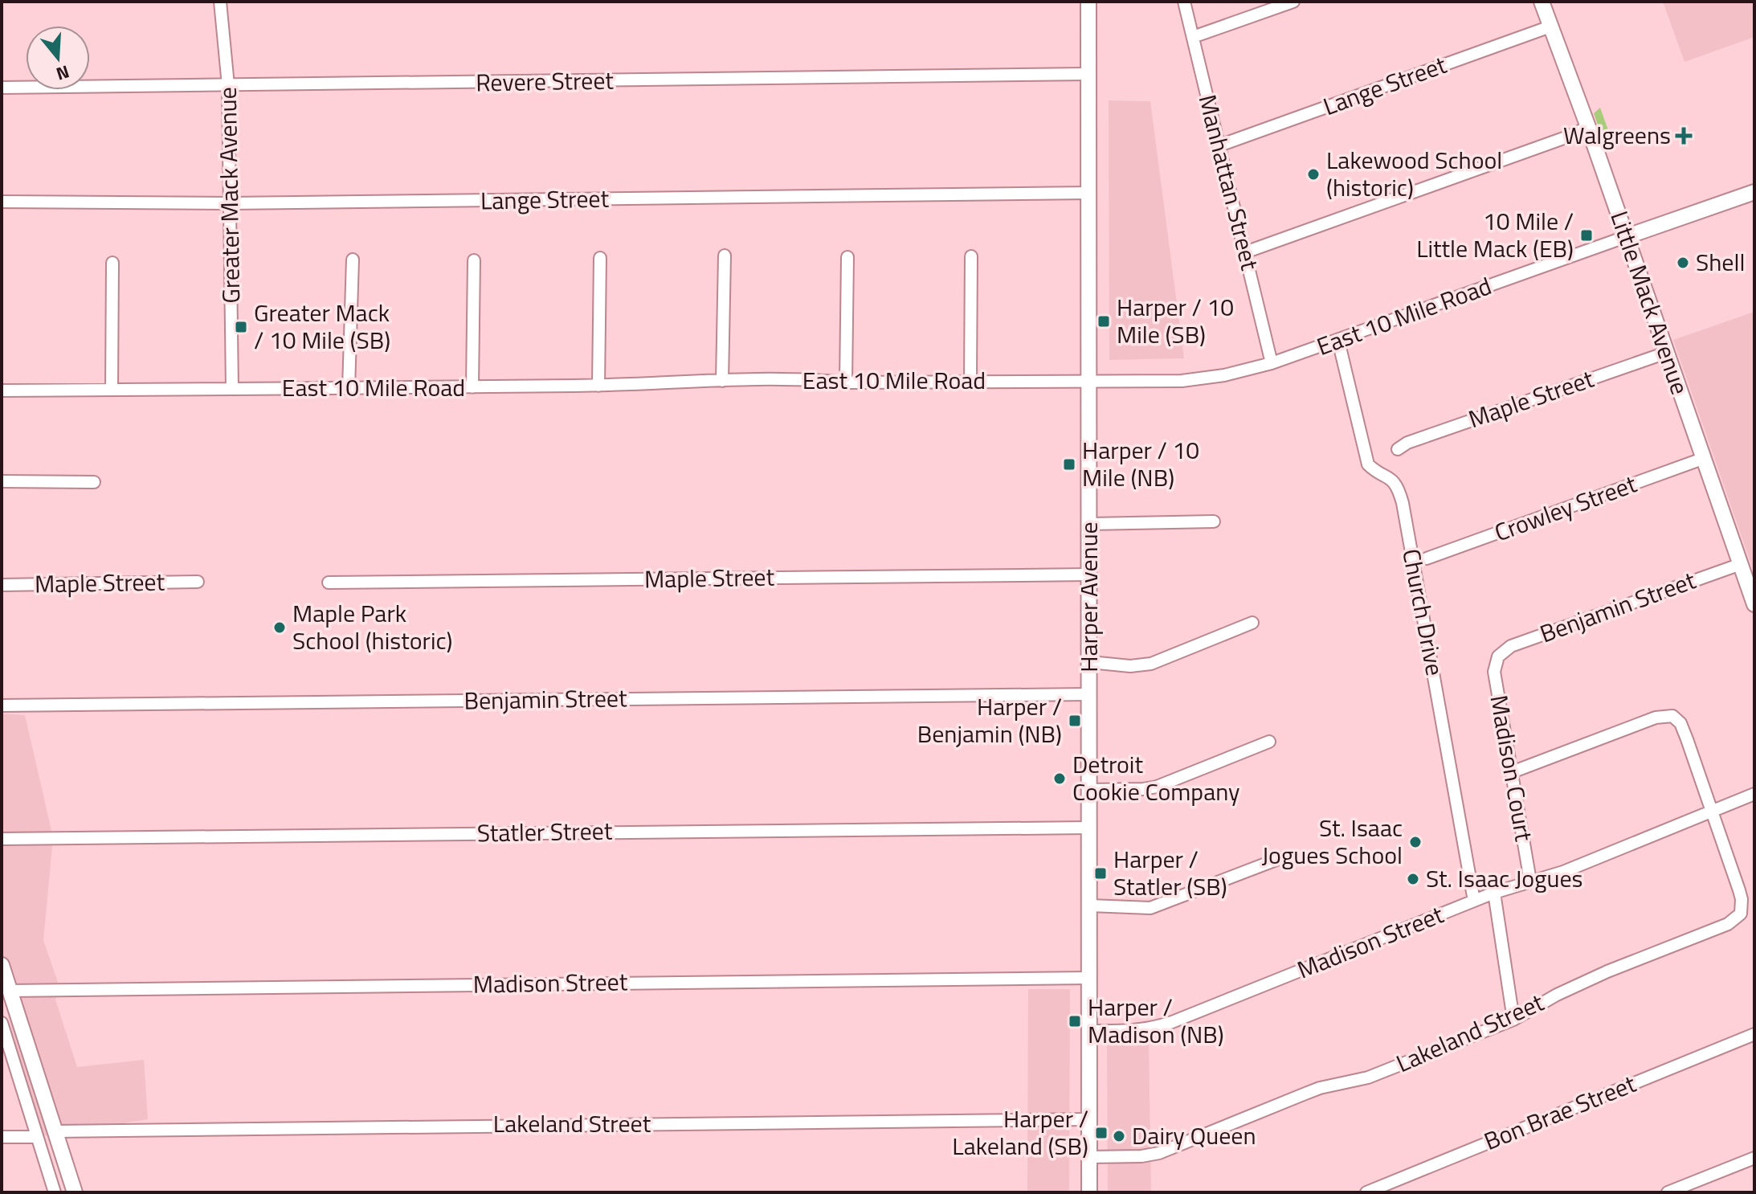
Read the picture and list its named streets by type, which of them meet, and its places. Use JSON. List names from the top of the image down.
{
  "streets": {
    "main road": ["Little Mack Avenue", "East 10 Mile Road", "Harper Avenue"],
    "street": [
      "Revere Street",
      "Lange Street",
      "Manhattan Street",
      "Greater Mack Avenue",
      "Maple Street",
      "Crowley Street",
      "Benjamin Street",
      "Church Drive",
      "Madison Court",
      "Statler Street",
      "Madison Street",
      "Lakeland Street",
      "Bon Brae Street"
    ]
  },
  "crossings": [
    ["Revere Street", "Greater Mack Avenue"],
    ["Revere Street", "Harper Avenue"],
    ["Lange Street", "Manhattan Street"],
    ["Lange Street", "Greater Mack Avenue"],
    ["Lange Street", "Little Mack Avenue"],
    ["Lange Street", "Harper Avenue"],
    ["Manhattan Street", "East 10 Mile Road"],
    ["Greater Mack Avenue", "East 10 Mile Road"],
    ["Little Mack Avenue", "East 10 Mile Road"],
    ["Little Mack Avenue", "Maple Street"],
    ["Little Mack Avenue", "Crowley Street"],
    ["Little Mack Avenue", "Benjamin Street"],
    ["East 10 Mile Road", "Harper Avenue"],
    ["East 10 Mile Road", "Church Drive"],
    ["Maple Street", "Harper Avenue"],
    ["Harper Avenue", "Benjamin Street"],
    ["Harper Avenue", "Statler Street"],
    ["Harper Avenue", "Madison Street"],
    ["Harper Avenue", "Lakeland Street"],
    ["Benjamin Street", "Madison Court"],
    ["Church Drive", "Madison Street"],
    ["Madison Court", "Madison Street"],
    ["Madison Street", "Lakeland Street"]
  ],
  "places": {
    "health": ["Walgreens"],
    "other": [
      "Lakewood School (historic)",
      "Shell",
      "Maple Park School (historic)",
      "Detroit Cookie Company",
      "St. Isaac Jogues School",
      "St. Isaac Jogues",
      "Dairy Queen"
    ],
    "transit": [
      "10 Mile / Little Mack (EB)",
      "Harper / 10 Mile (SB)",
      "Greater Mack / 10 Mile (SB)",
      "Harper / 10 Mile (NB)",
      "Harper / Benjamin (NB)",
      "Harper / Statler (SB)",
      "Harper / Madison (NB)",
      "Harper / Lakeland (SB)"
    ]
  },
  "north": "bottom"
}
